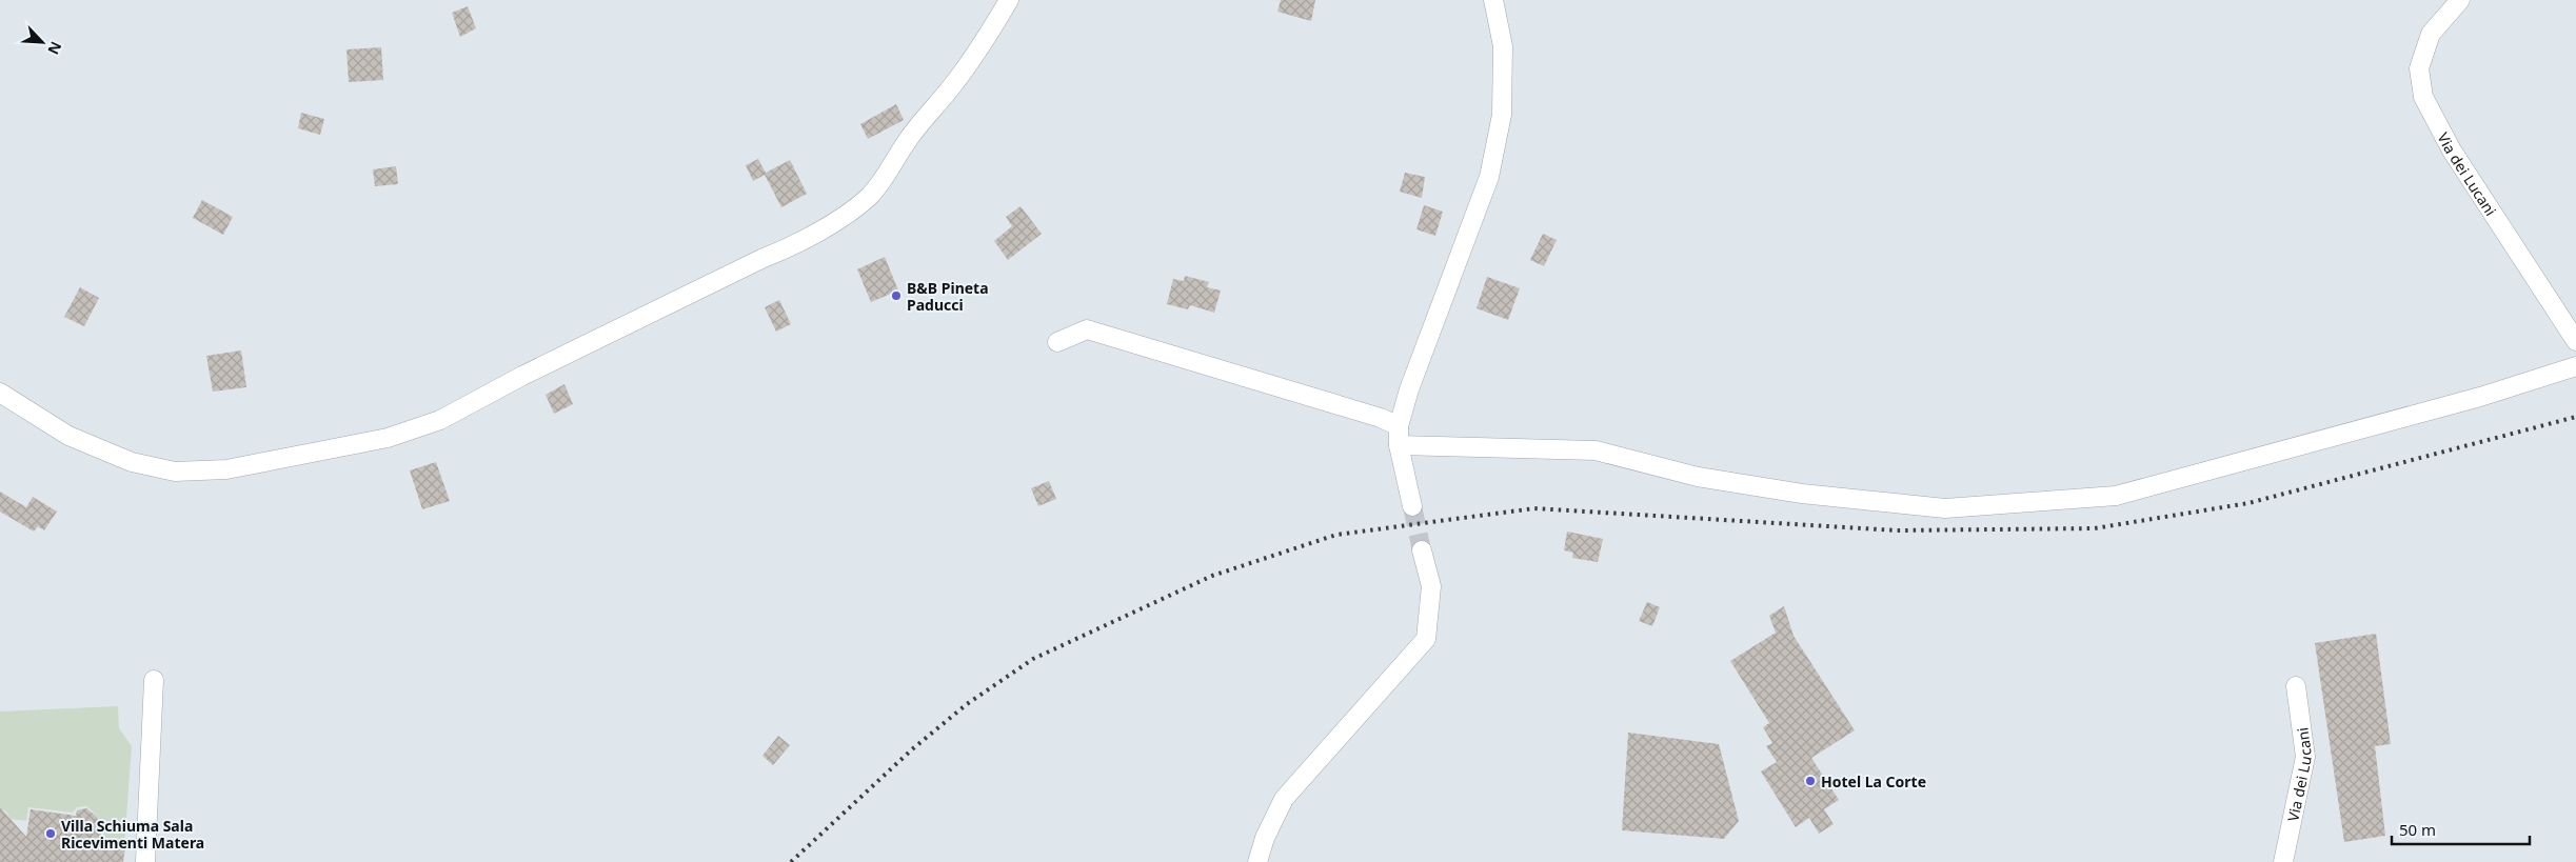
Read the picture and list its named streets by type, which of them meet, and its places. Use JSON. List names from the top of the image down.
{
  "streets": {
    "street": ["Via dei Lucani"]
  },
  "places": ["B&B Pineta Paducci", "Hotel La Corte", "Villa Schiuma Sala Ricevimenti Matera"],
  "scale_bar": "50 m",
  "north": "bottom right"
}
